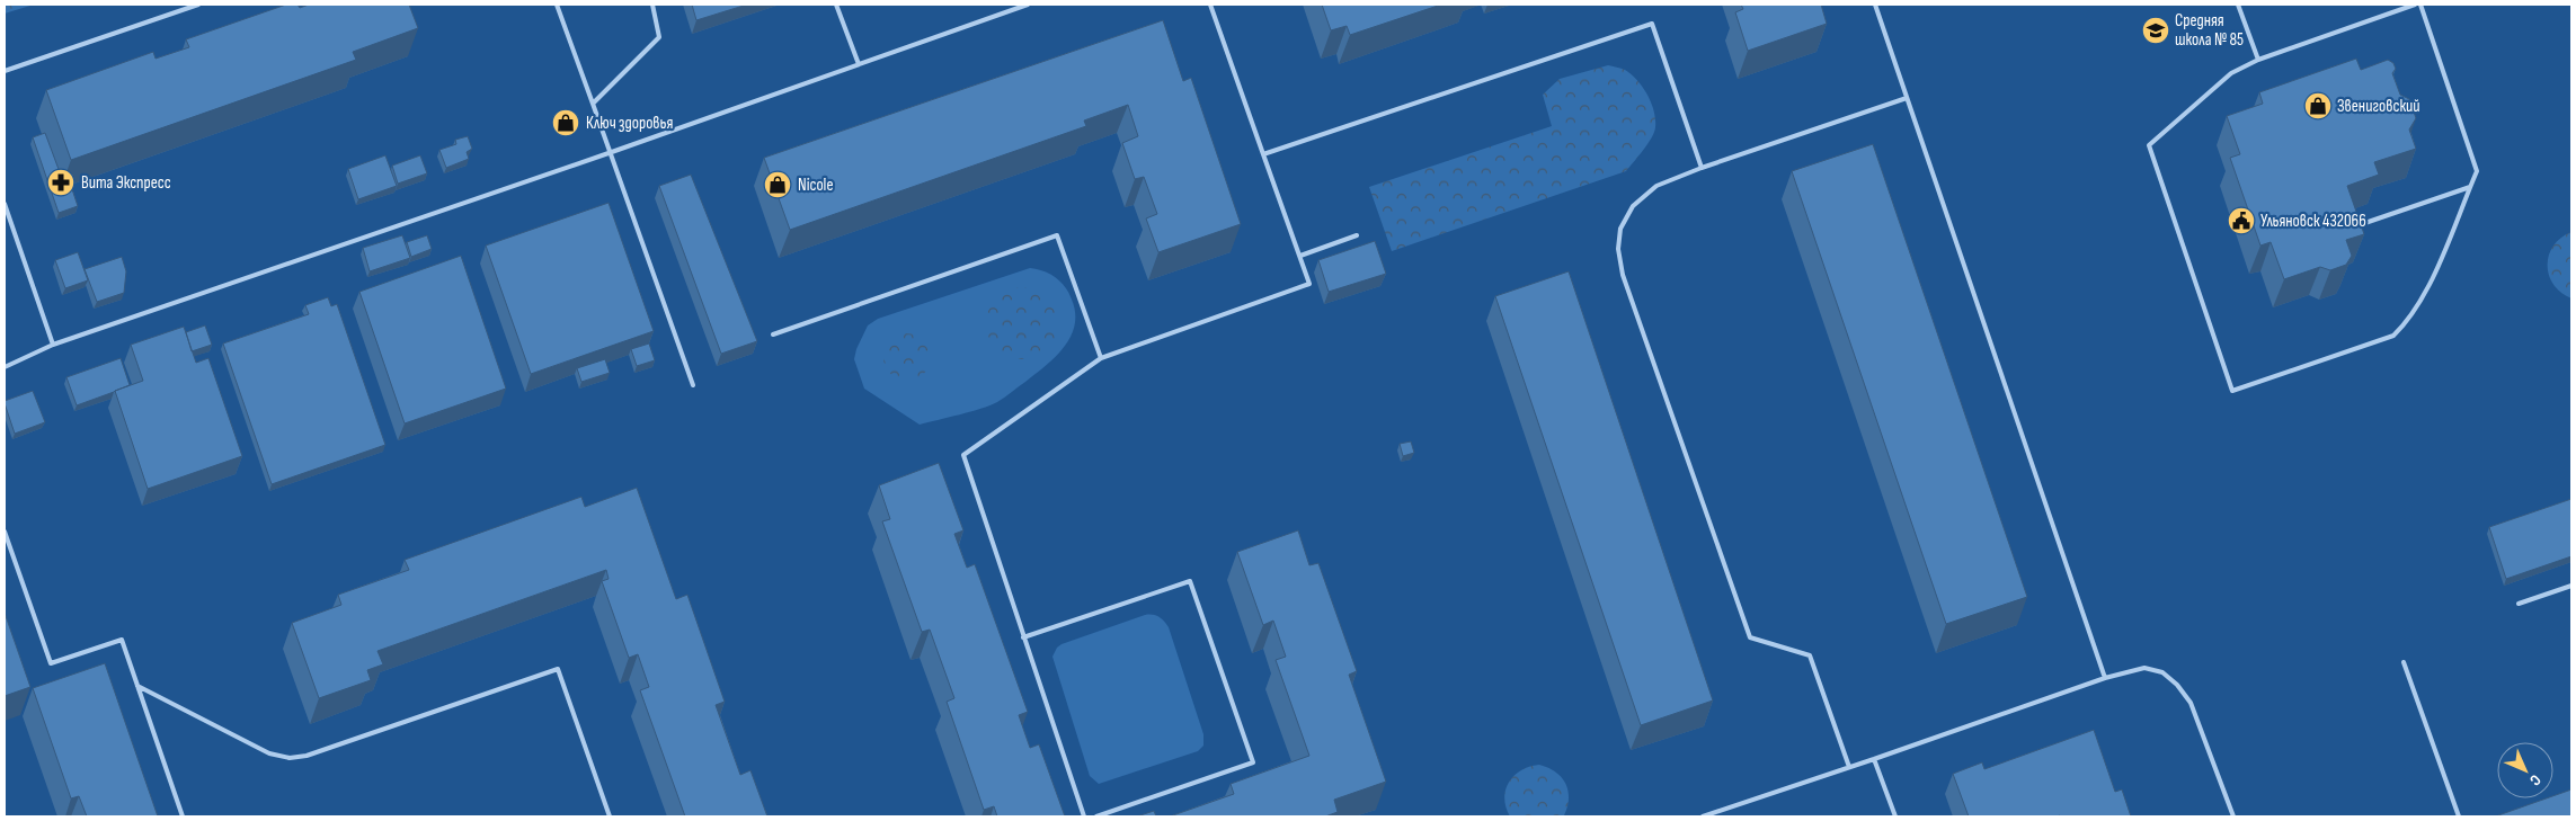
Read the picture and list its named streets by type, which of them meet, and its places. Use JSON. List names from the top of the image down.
{
  "places": {
    "school or university": ["Средняя школа № 85"],
    "shop": ["Звениговский", "Ключ здоровья", "Nicole"],
    "pharmacy": ["Вита Экспресс"],
    "public building": ["Ульяновск 432066"]
  },
  "north": "bottom right"
}
